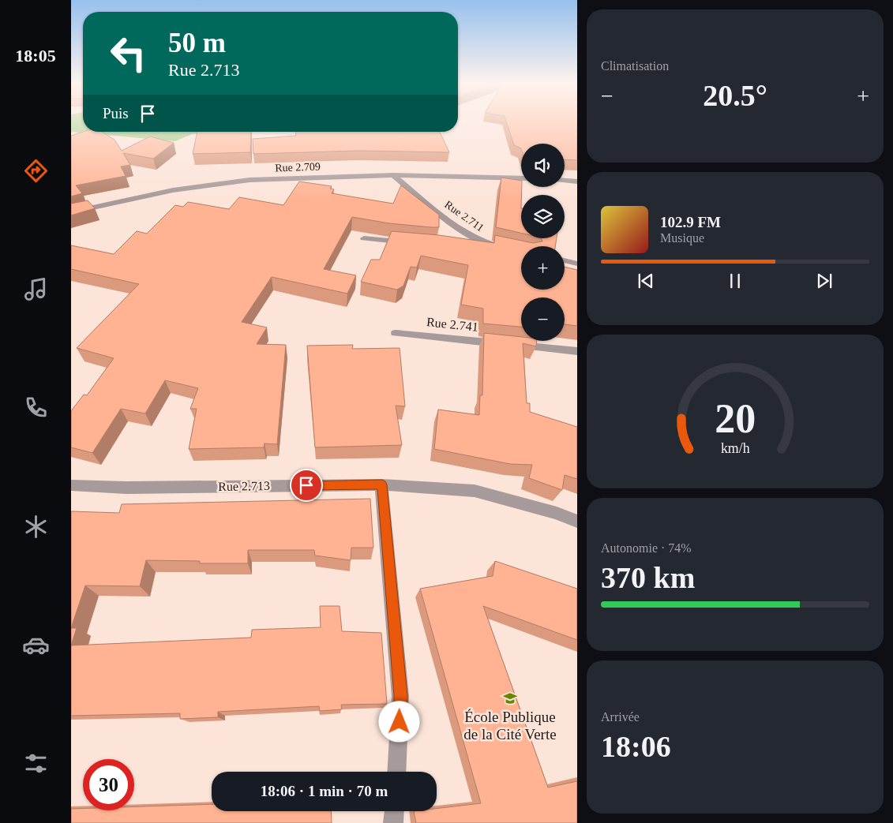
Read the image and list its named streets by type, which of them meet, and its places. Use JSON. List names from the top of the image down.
{
  "streets": {
    "street": [
      "Rue 2.709",
      "Rue 2.711",
      "Rue 2.741",
      "Rue 2.713"
    ]
  },
  "crossings": [
    ["Rue 2.709", "Rue 2.711"]
  ],
  "places": {
    "school or university": ["École Publique de la Cité Verte"]
  },
  "page": {
    "tabs": "18:05",
    "tile": [
      "Climatisation",
      ["Autonomie · 74%", "370 km"],
      ["Arrivée", "18:06"]
    ],
    "turn": ["50 m", "Rue 2.713"],
    "heat": ["−", "20.5°", "+"],
    "then": "Puis",
    "map_buttons": ["+", "−"],
    "song": ["102.9 FM", "Musique"],
    "limit": "30",
    "trip": "18:06 · 1 min · 70 m",
    "gauge": ["20", "km/h"]
  }
}
